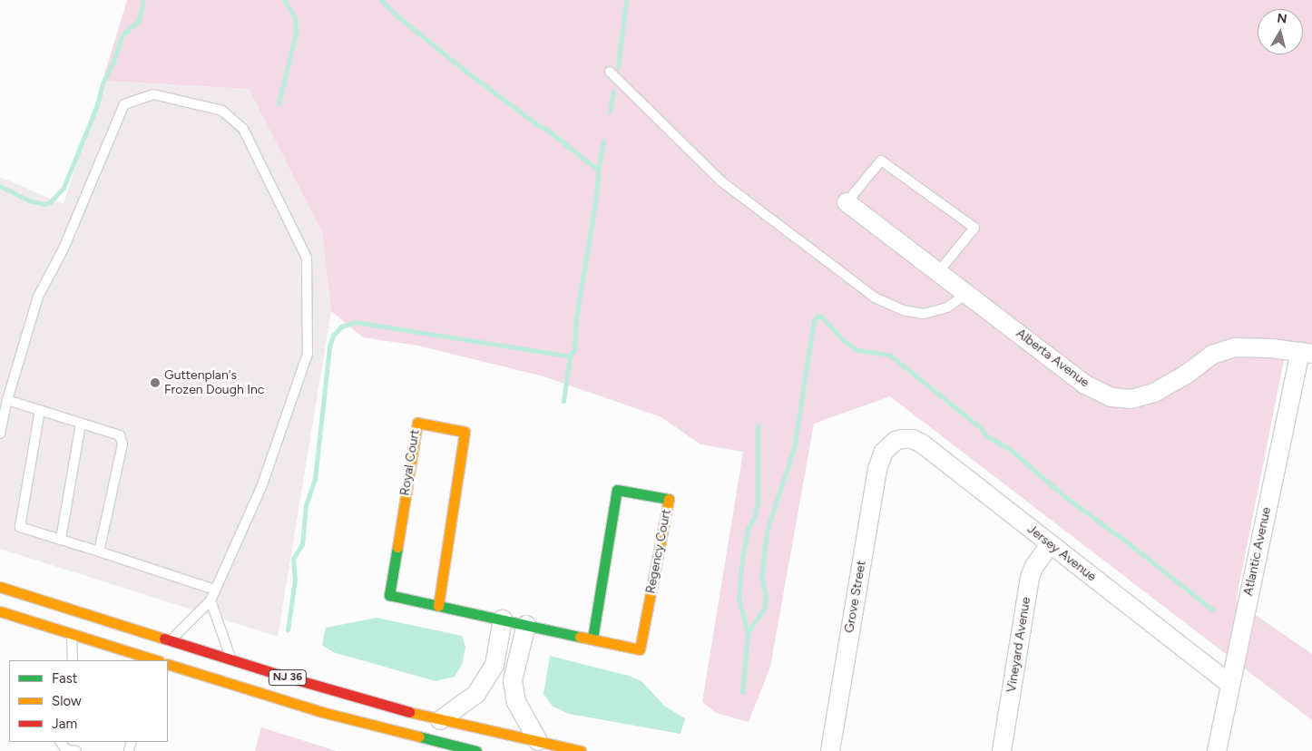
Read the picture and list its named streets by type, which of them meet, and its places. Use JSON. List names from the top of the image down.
{
  "streets": {
    "main road": ["Royal Court", "Regency Court", "NJ 36"],
    "street": [
      "Alberta Avenue",
      "Atlantic Avenue",
      "Jersey Avenue",
      "Grove Street",
      "Vineyard Avenue"
    ]
  },
  "crossings": [
    ["Alberta Avenue", "Atlantic Avenue"],
    ["Royal Court", "Regency Court"],
    ["Atlantic Avenue", "Jersey Avenue"],
    ["Jersey Avenue", "Grove Street"],
    ["Jersey Avenue", "Vineyard Avenue"]
  ],
  "places": ["Guttenplan's Frozen Dough Inc"],
  "legend": ["Fast", "Slow", "Jam"],
  "north": "top"
}
